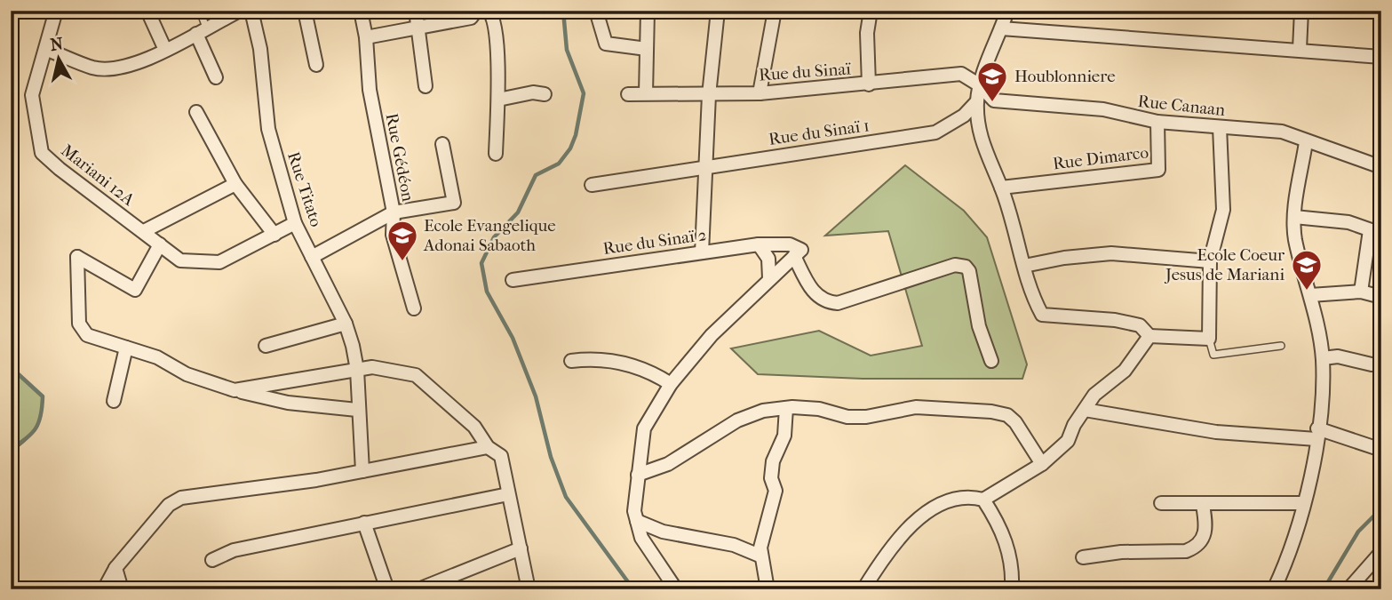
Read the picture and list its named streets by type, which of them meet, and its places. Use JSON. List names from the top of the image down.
{
  "streets": {
    "street": [
      "Rue du Sinaï",
      "Rue Canaan",
      "Rue du Sinaï 1",
      "Rue Gédéon",
      "Rue Dimarco",
      "Mariani 12A",
      "Rue Titato",
      "Rue du Sinaï 2"
    ]
  },
  "crossings": [
    ["Rue du Sinaï", "Rue Canaan"],
    ["Rue Canaan", "Rue Dimarco"],
    ["Mariani 12A", "Rue Titato"]
  ],
  "places": {
    "school or university": ["Houblonniere", "Ecole Evangelique Adonai Sabaoth", "Ecole Coeur Jesus de Mariani"]
  },
  "north": "top"
}
